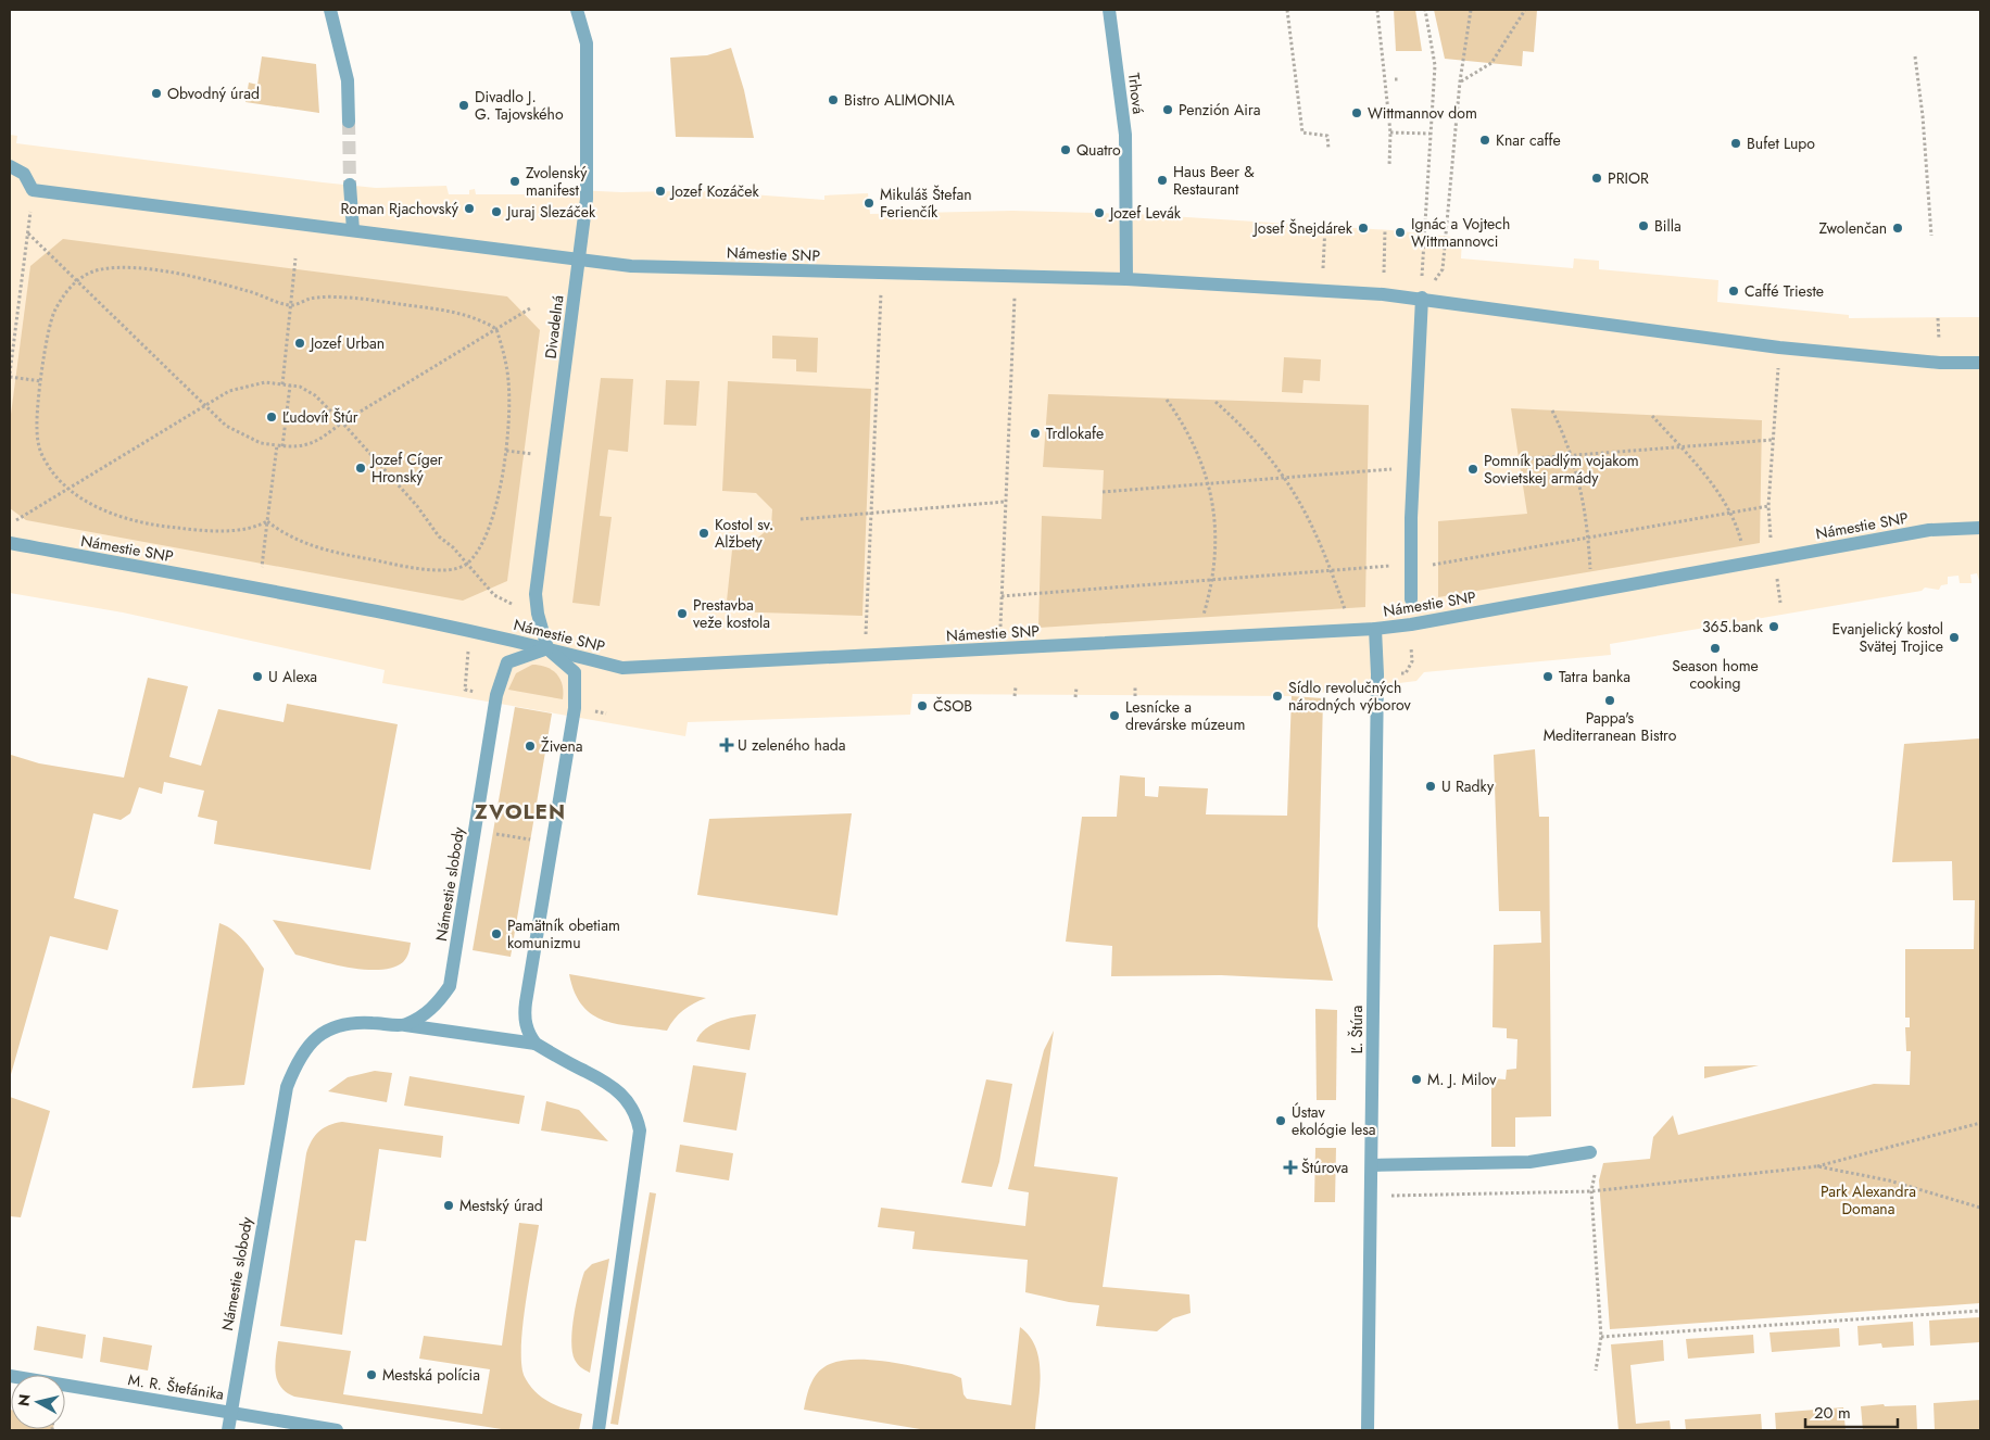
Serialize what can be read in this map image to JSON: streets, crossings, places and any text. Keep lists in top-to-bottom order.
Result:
{
  "streets": {
    "street": [
      "Trhová",
      "Námestie SNP",
      "Divadelná",
      "Námestie slobody",
      "Ľ. Štúra",
      "M. R. Štefánika"
    ]
  },
  "crossings": [
    ["Trhová", "Námestie SNP"],
    ["Námestie SNP", "Divadelná"],
    ["Námestie SNP", "Námestie slobody"],
    ["Námestie SNP", "Ľ. Štúra"],
    ["Divadelná", "Námestie slobody"],
    ["Námestie slobody", "M. R. Štefánika"]
  ],
  "districts": ["ZVOLEN"],
  "parks": ["Park Alexandra Domana"],
  "places": {
    "other": [
      "Obvodný úrad",
      "Bistro ALIMONIA",
      "Divadlo J. G. Tajovského",
      "Penzión Aira",
      "Wittmannov dom",
      "Knar caffe",
      "Bufet Lupo",
      "Quatro",
      "PRIOR",
      "Haus Beer & Restaurant",
      "Zvolenský manifest",
      "Jozef Kozáček",
      "Mikuláš Štefan Ferienčík",
      "Roman Rjachovský",
      "Juraj Slezáček",
      "Jozef Levák",
      "Billa",
      "Josef Šnejdárek",
      "Zwolenčan",
      "Ignác a Vojtech Wittmannovci",
      "Caffé Trieste",
      "Jozef Urban",
      "Ľudovít Štúr",
      "Trdlokafe",
      "Jozef Cíger Hronský",
      "Pomník padlým vojakom Sovietskej armády",
      "Kostol sv. Alžbety",
      "Prestavba veže kostola",
      "365.bank",
      "Evanjelický kostol Svätej Trojice",
      "Season home cooking",
      "U Alexa",
      "Tatra banka",
      "Sídlo revolučných národných výborov",
      "Pappa's Mediterranean Bistro",
      "ČSOB",
      "Lesnícke a drevárske múzeum",
      "Živena",
      "U Radky",
      "Pamätník obetiam komunizmu",
      "M. J. Milov",
      "Ústav ekológie lesa",
      "Mestský úrad",
      "Mestská polícia"
    ],
    "health": ["U zeleného hada", "Štúrova"]
  },
  "scale_bar": "20 m",
  "north": "left"
}
